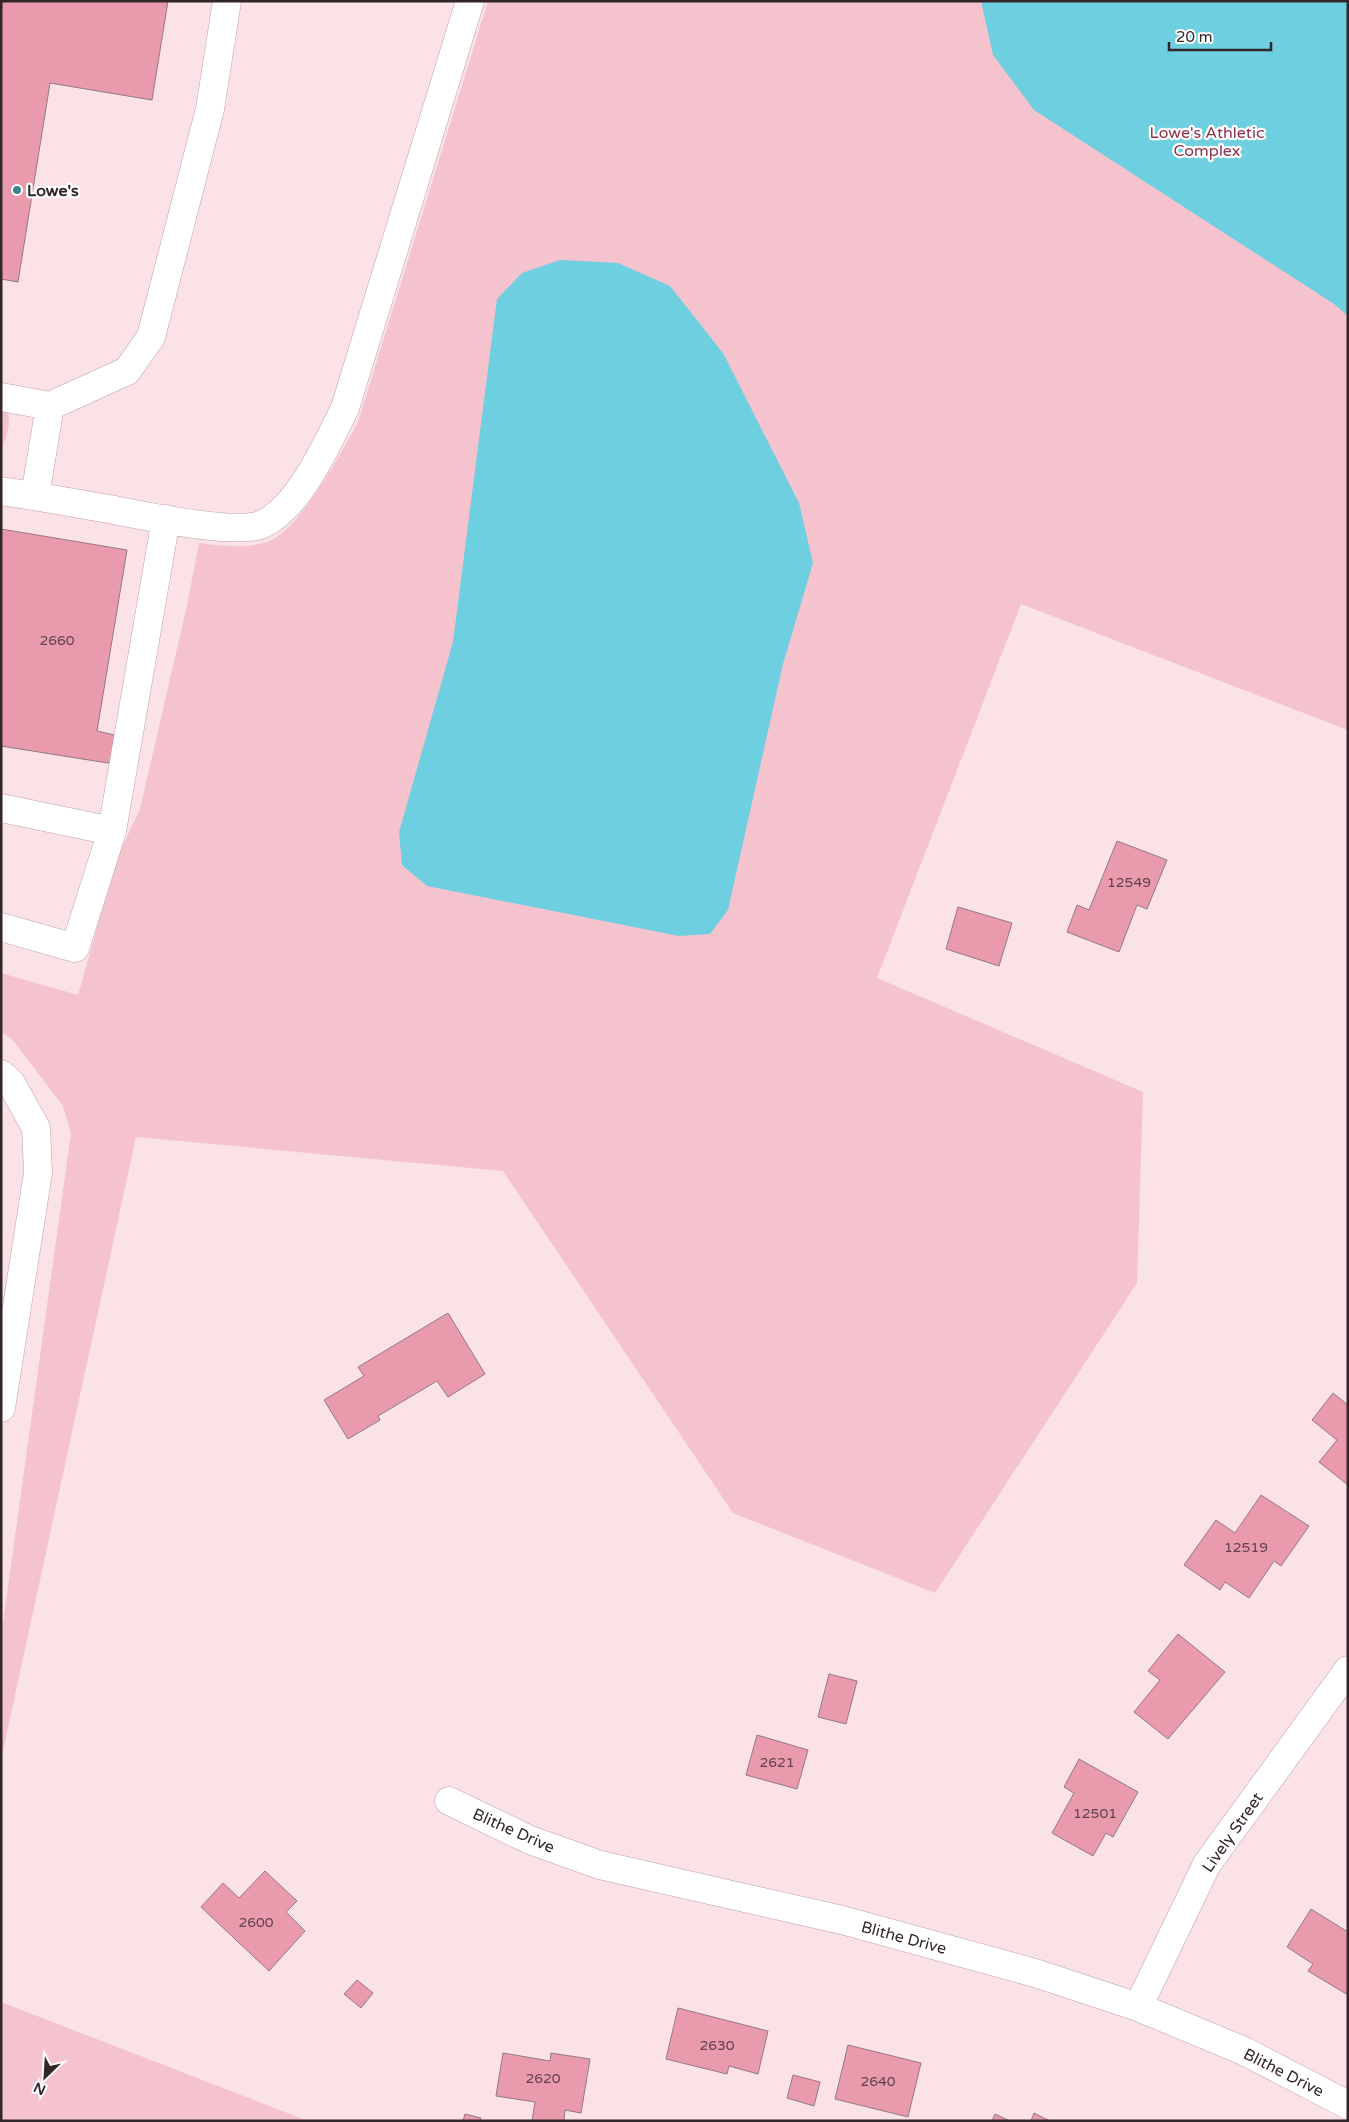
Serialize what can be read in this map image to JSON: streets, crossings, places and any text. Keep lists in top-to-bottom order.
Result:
{
  "streets": {
    "street": ["Blithe Drive", "Lively Street"]
  },
  "crossings": [
    ["Blithe Drive", "Lively Street"]
  ],
  "parks": ["Lowe's Athletic Complex"],
  "places": ["Lowe's"],
  "house_numbers": [
    "2660",
    "12549",
    "12519",
    "2621",
    "12501",
    "2600",
    "2630",
    "2620",
    "2640"
  ],
  "scale_bar": "20 m",
  "north": "bottom left"
}
